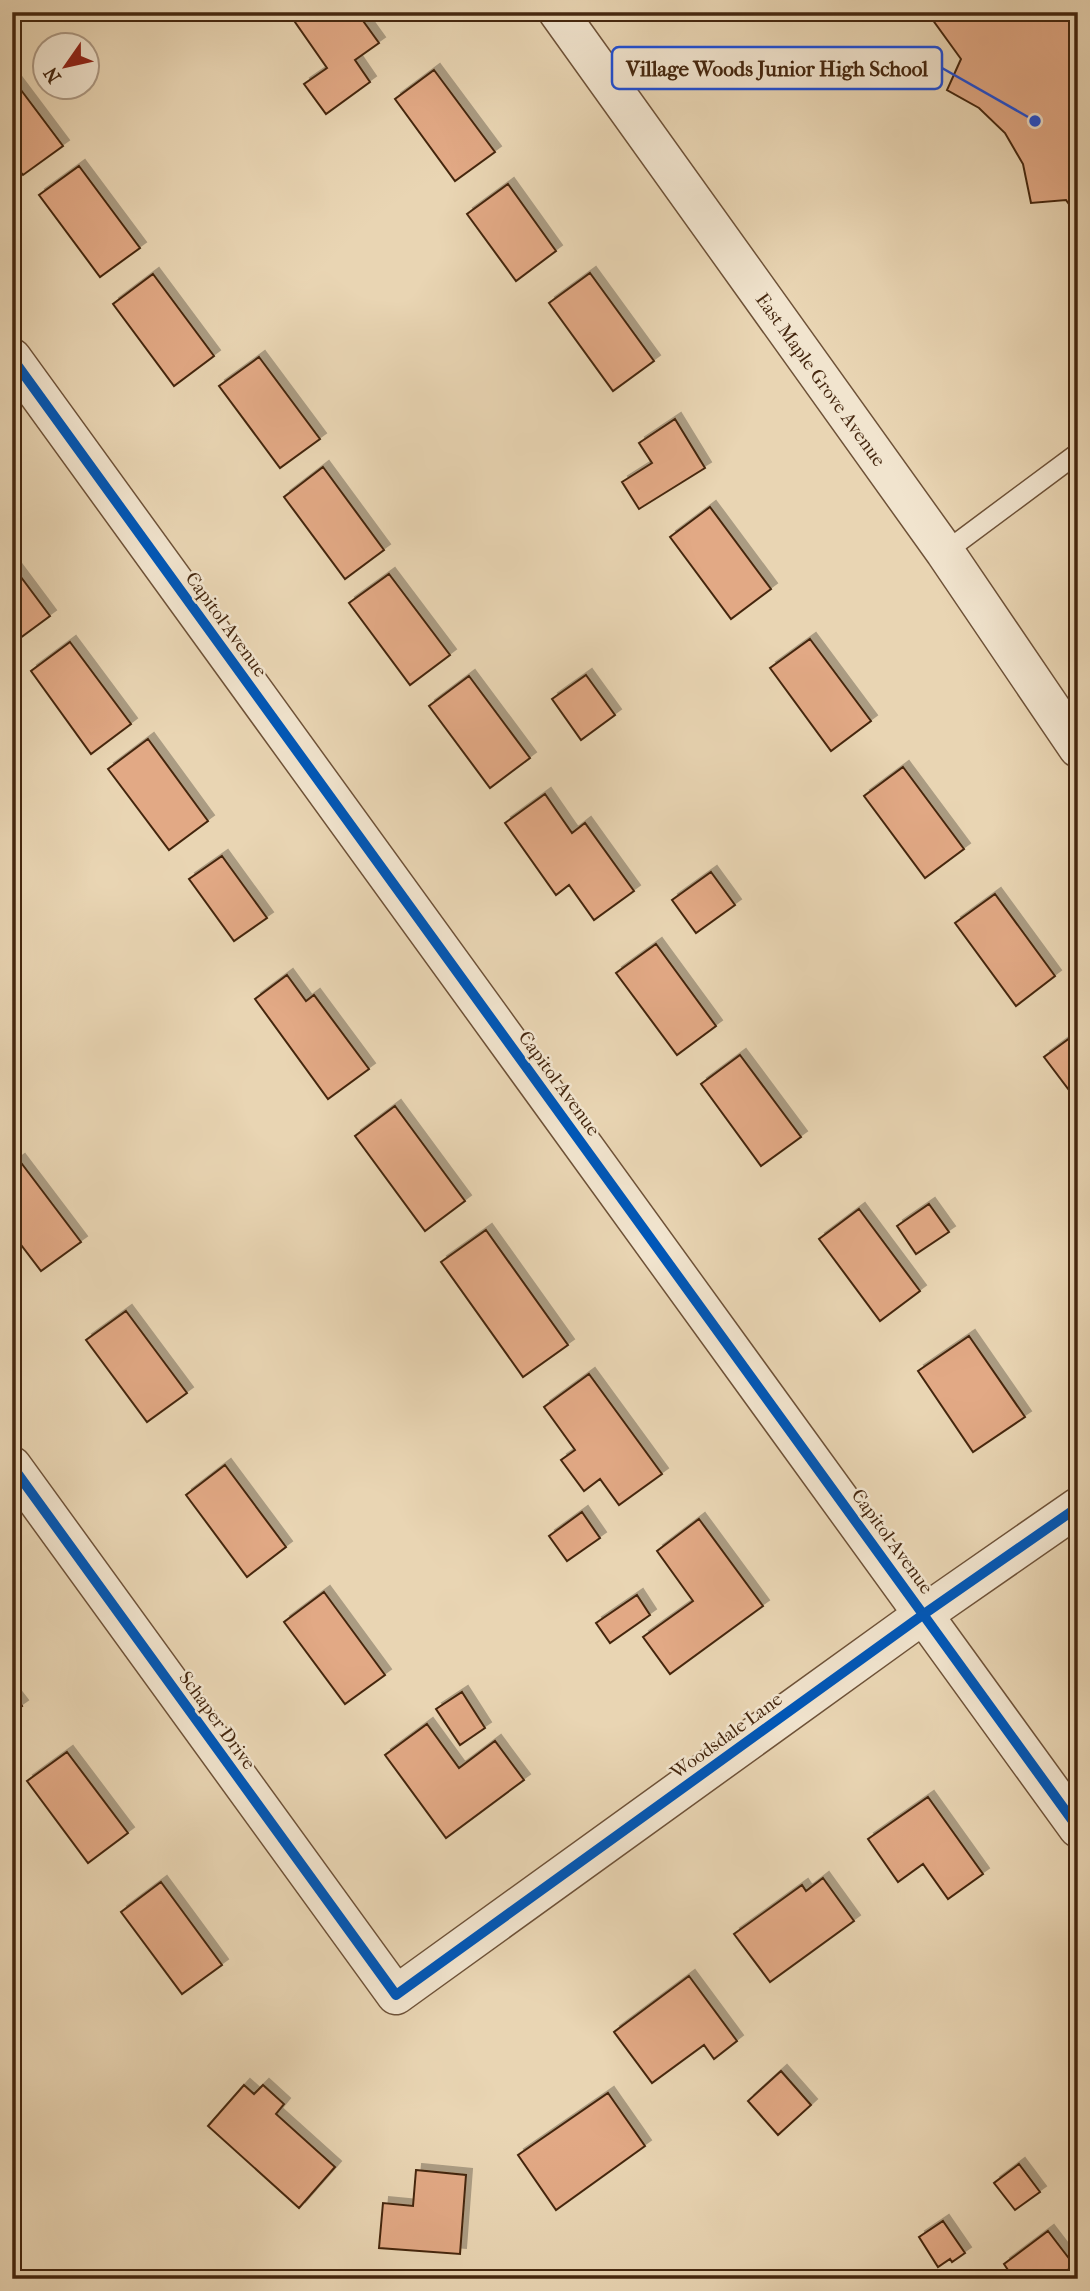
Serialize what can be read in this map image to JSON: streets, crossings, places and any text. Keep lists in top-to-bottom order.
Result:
{
  "streets": {
    "street": [
      "East Maple Grove Avenue",
      "Capitol Avenue",
      "Schaper Drive",
      "Woodsdale Lane"
    ]
  },
  "crossings": [
    ["Capitol Avenue", "Woodsdale Lane"],
    ["Schaper Drive", "Woodsdale Lane"]
  ],
  "places": ["Village Woods Junior High School"],
  "north": "bottom left"
}
